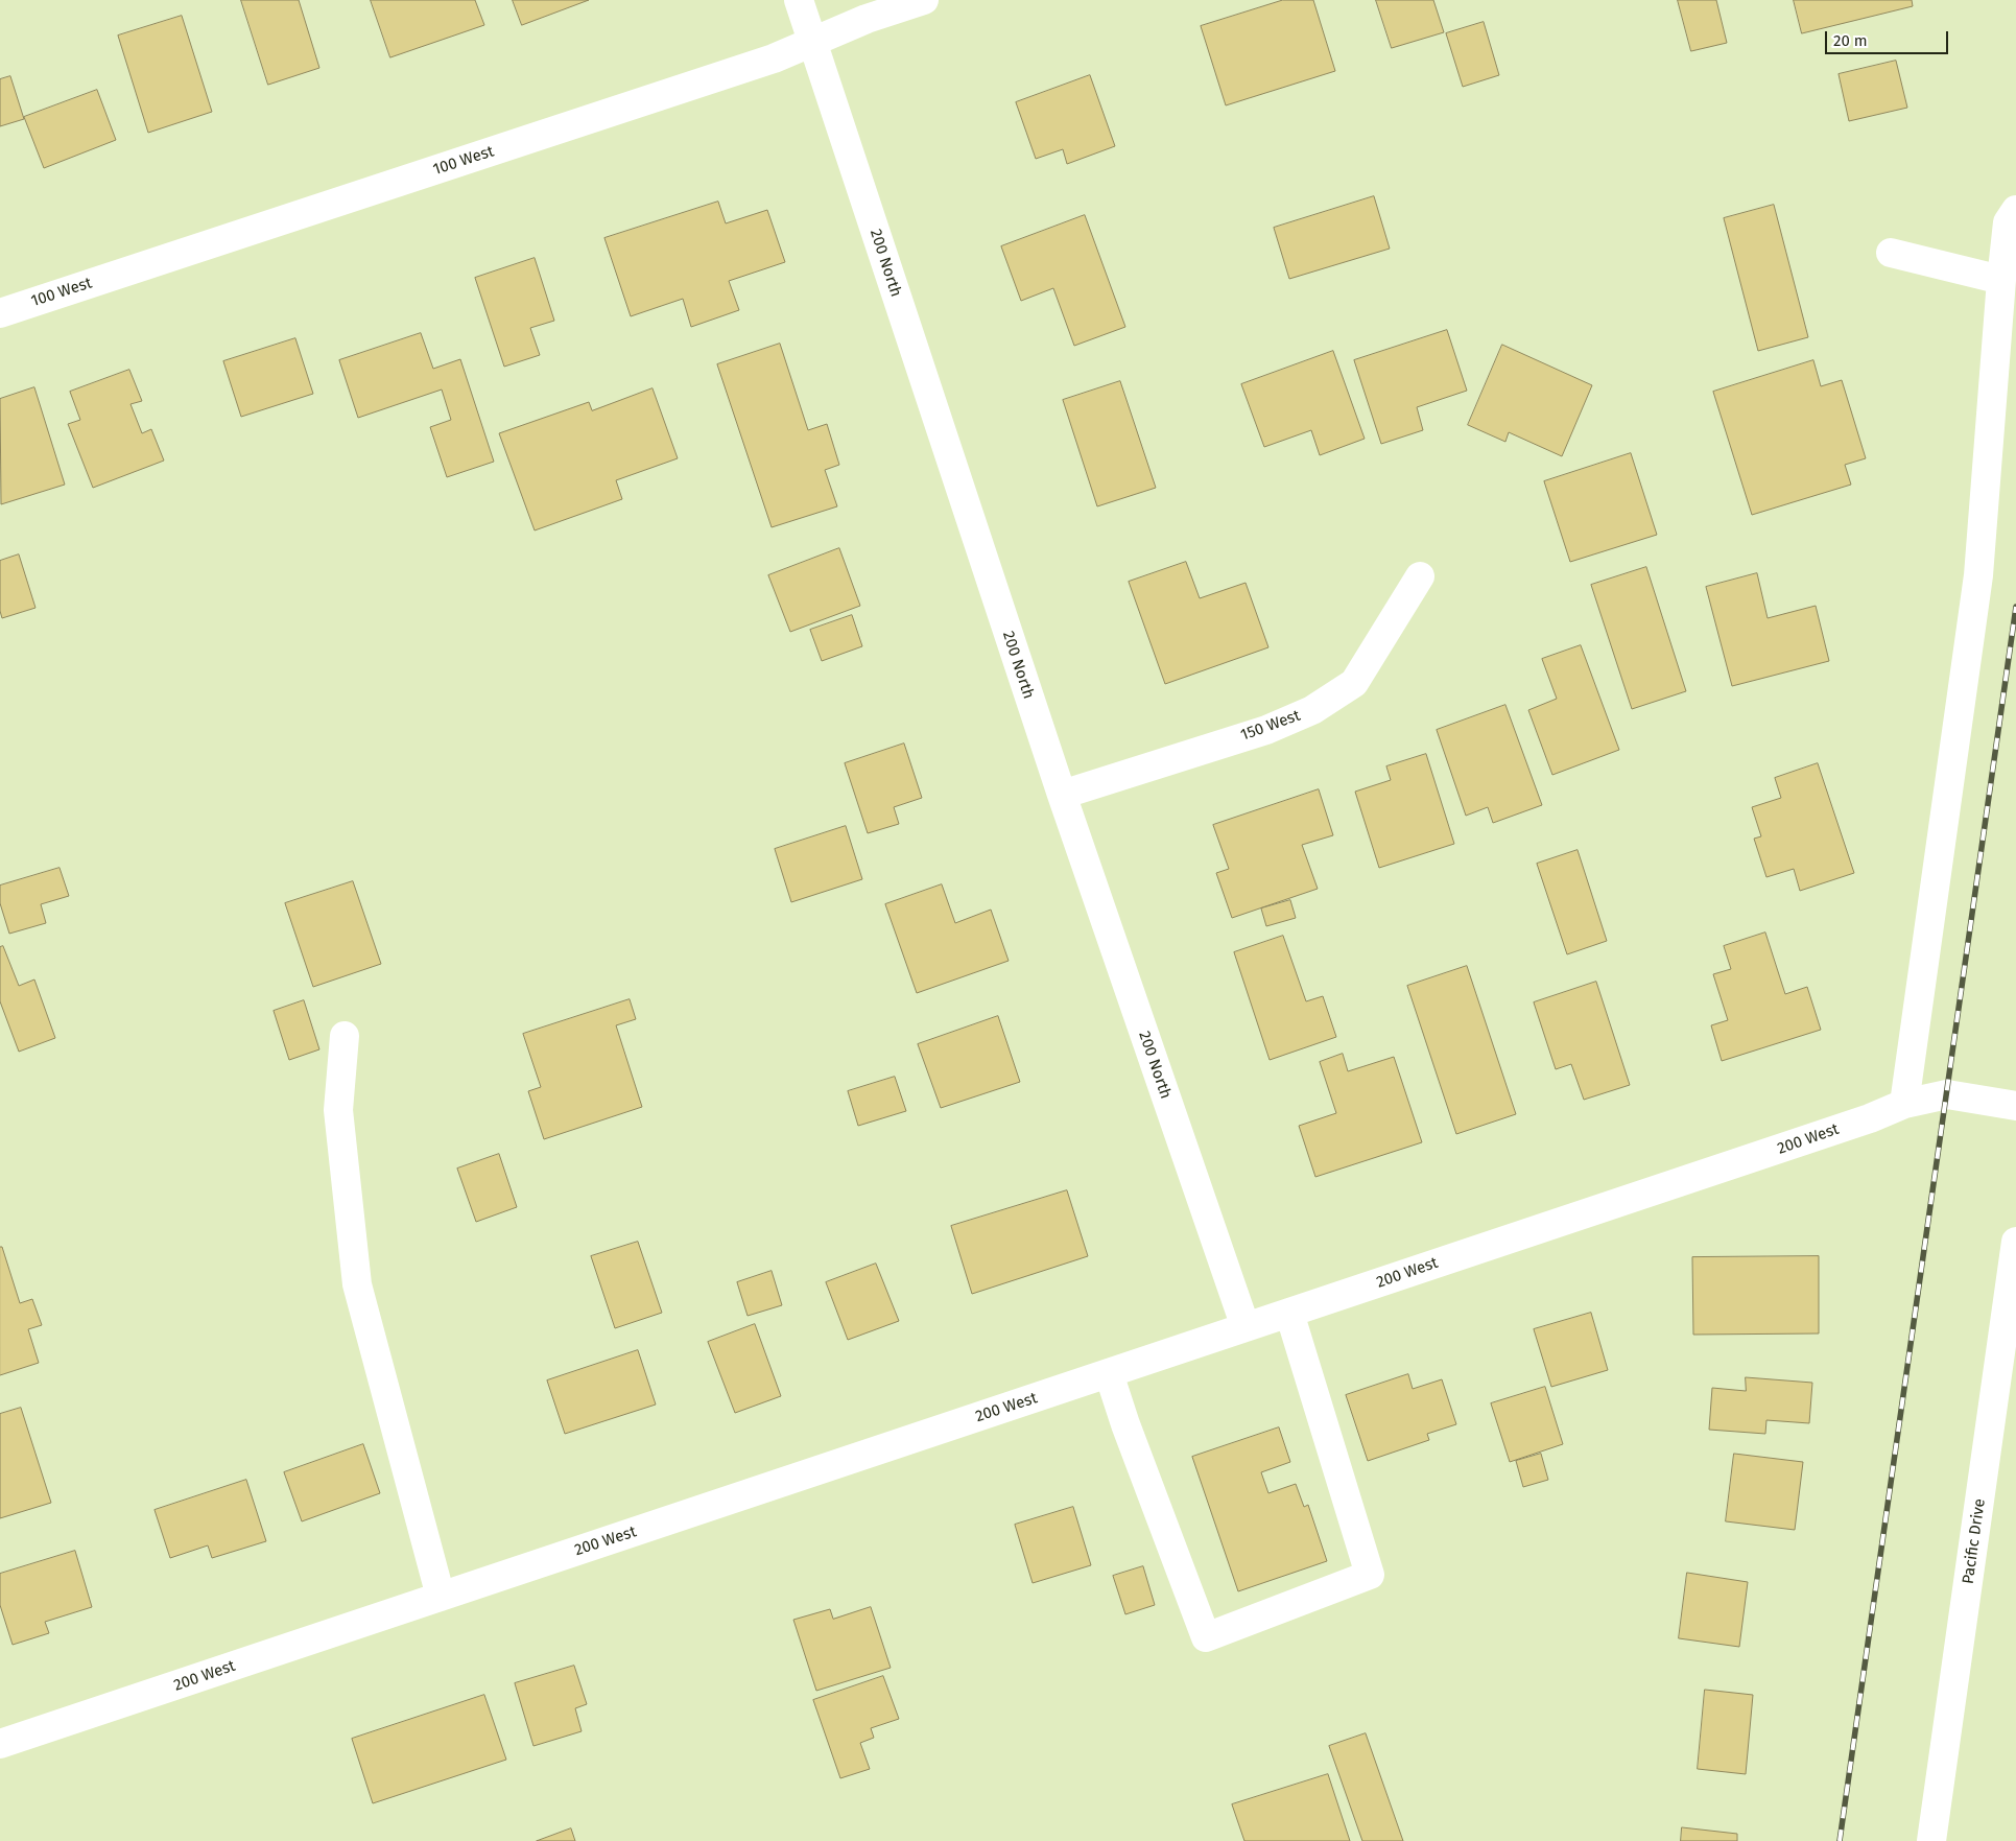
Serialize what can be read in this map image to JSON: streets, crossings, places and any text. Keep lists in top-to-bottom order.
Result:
{
  "streets": {
    "street": [
      "100 West",
      "200 North",
      "150 West",
      "200 West",
      "Pacific Drive"
    ]
  },
  "crossings": [
    ["100 West", "200 North"],
    ["200 North", "150 West"],
    ["200 North", "200 West"]
  ],
  "scale_bar": "20 m"
}
